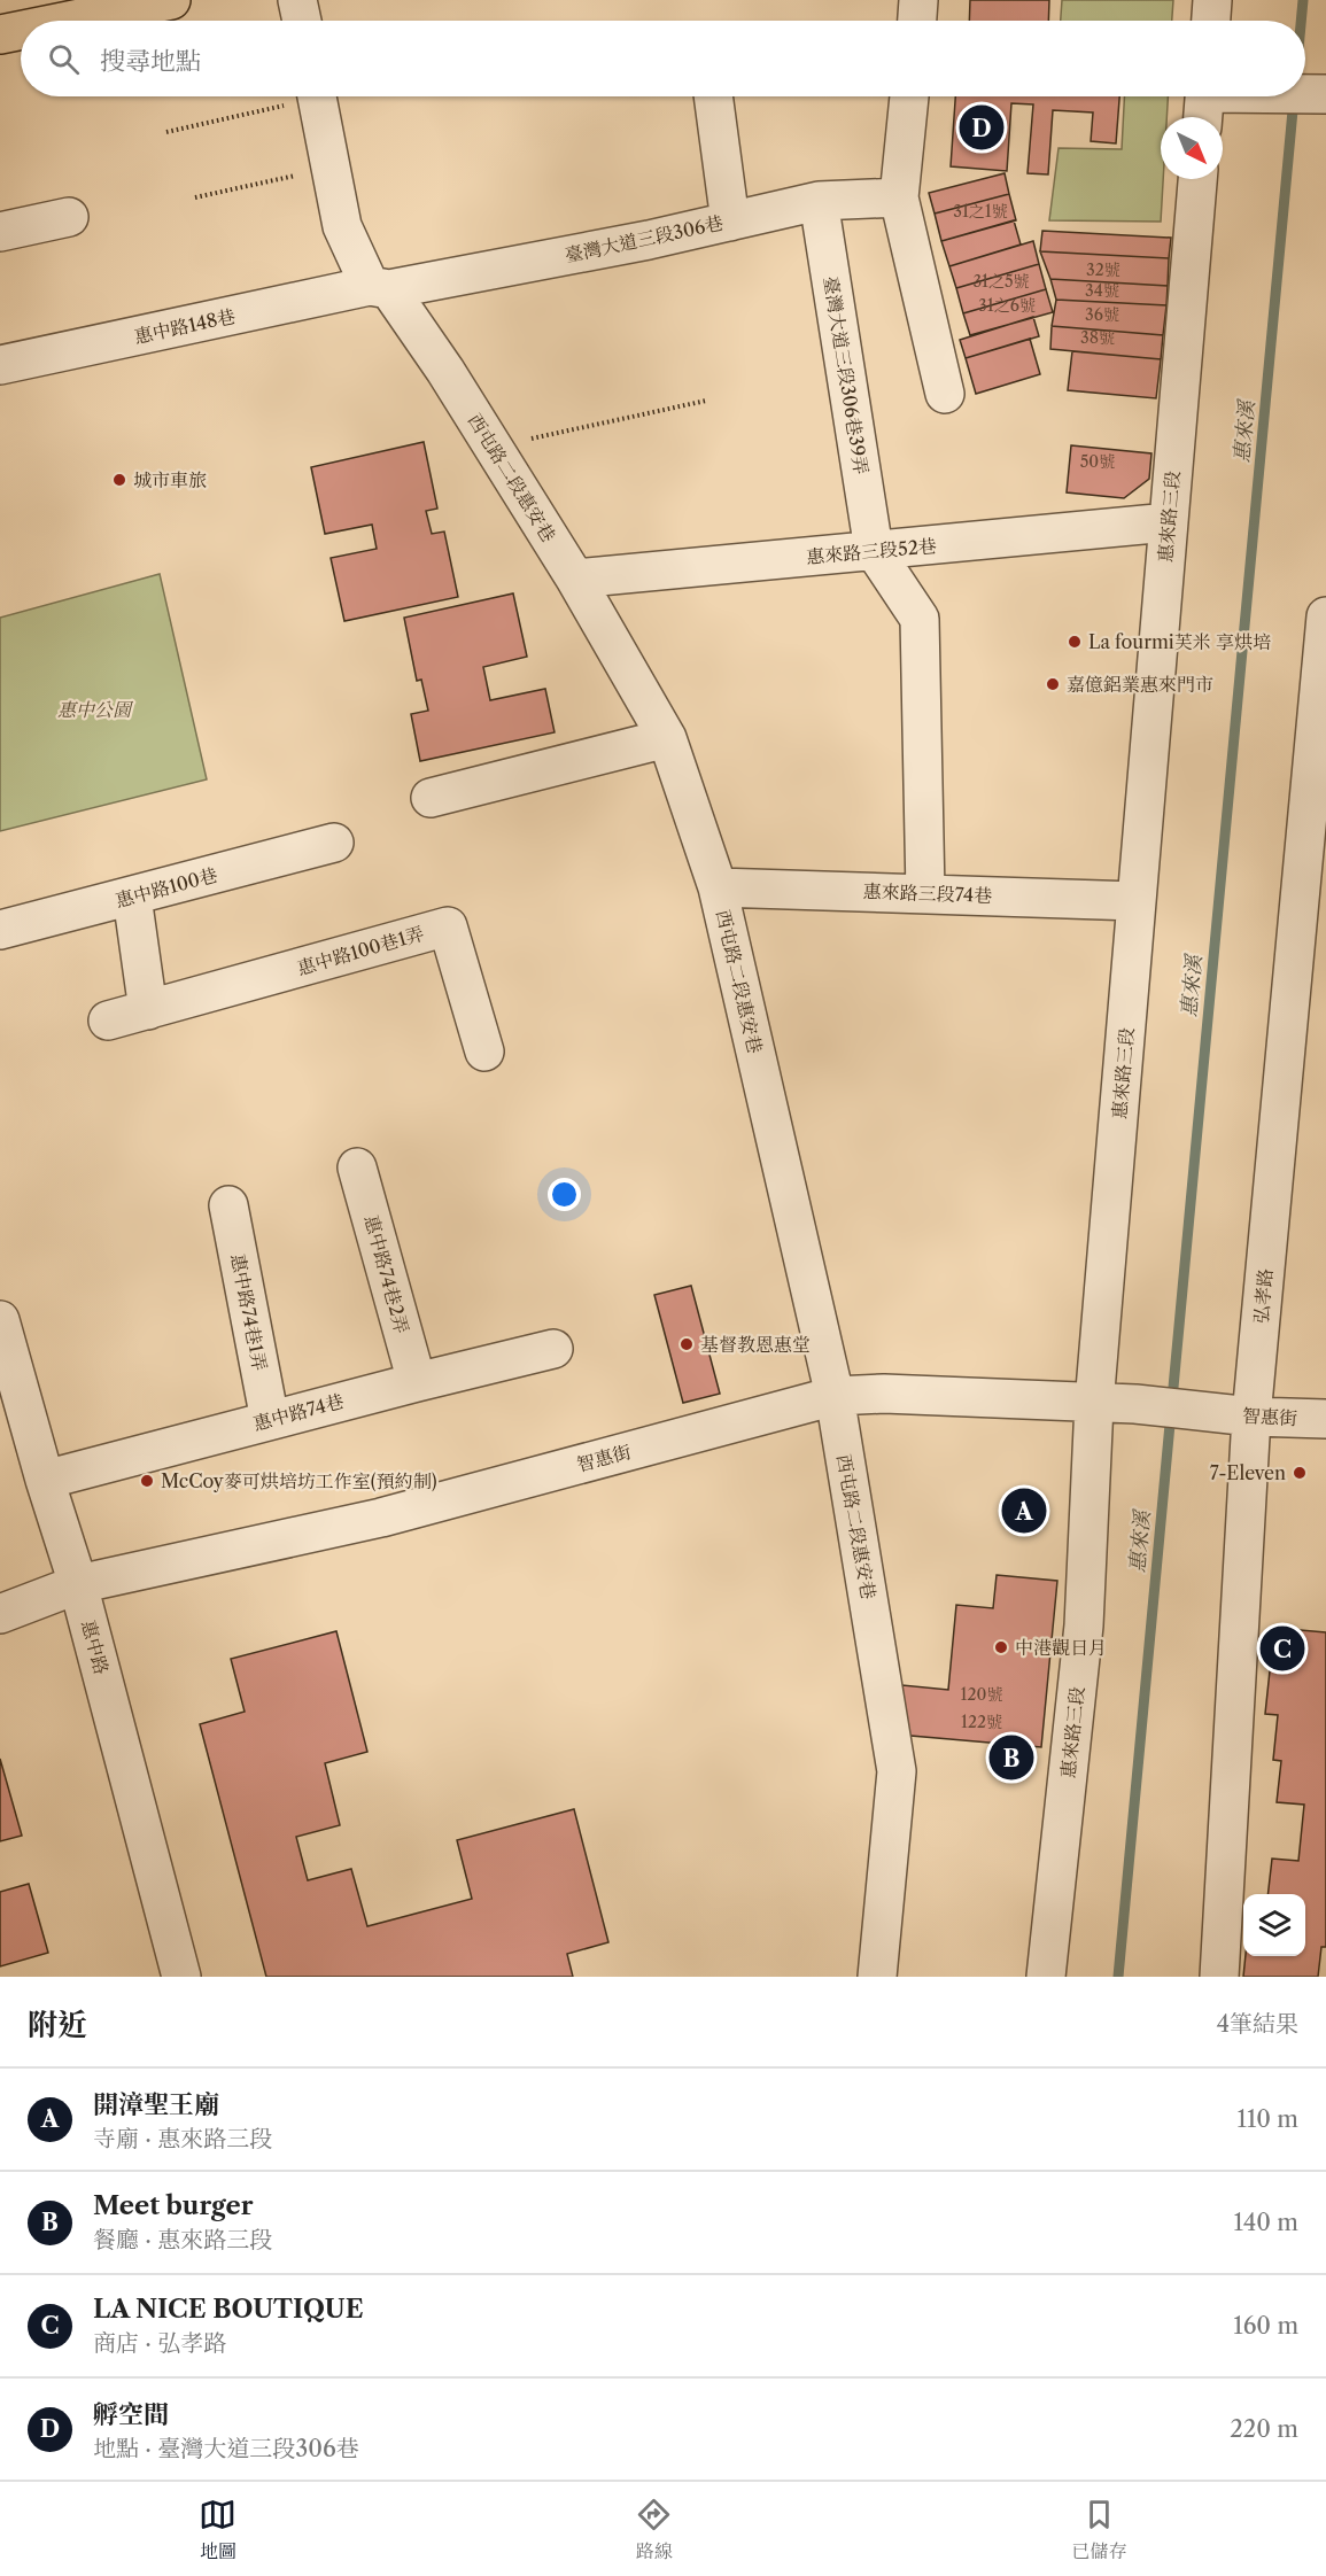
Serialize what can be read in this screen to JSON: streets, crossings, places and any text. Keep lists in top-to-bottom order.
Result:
{
  "streets": {
    "street": [
      "臺灣大道三段306巷",
      "惠中路148巷",
      "臺灣大道三段306巷39弄",
      "西屯路二段惠安巷",
      "惠來路三段",
      "惠來路三段52巷",
      "惠中路100巷",
      "惠來路三段74巷",
      "惠中路100巷1弄",
      "惠中路74巷2弄",
      "弘孝路",
      "惠中路74巷1弄",
      "惠中路74巷",
      "智惠街",
      "惠中路"
    ]
  },
  "crossings": [
    ["臺灣大道三段306巷", "惠中路148巷"],
    ["臺灣大道三段306巷", "臺灣大道三段306巷39弄"],
    ["臺灣大道三段306巷", "西屯路二段惠安巷"],
    ["惠中路148巷", "西屯路二段惠安巷"],
    ["臺灣大道三段306巷39弄", "惠來路三段52巷"],
    ["西屯路二段惠安巷", "惠來路三段52巷"],
    ["西屯路二段惠安巷", "惠來路三段74巷"],
    ["西屯路二段惠安巷", "智惠街"],
    ["惠來路三段", "惠來路三段52巷"],
    ["惠來路三段", "惠來路三段74巷"],
    ["惠來路三段", "智惠街"],
    ["惠中路74巷2弄", "惠中路74巷"],
    ["弘孝路", "智惠街"],
    ["惠中路74巷1弄", "惠中路74巷"],
    ["惠中路74巷", "惠中路"],
    ["智惠街", "惠中路"]
  ],
  "water": ["惠來溪"],
  "parks": ["惠中公園"],
  "places": [
    "城市車旅",
    "La fourmi芙米 享烘培",
    "嘉億鋁業惠來門市",
    "基督教恩惠堂",
    "7-Eleven",
    "McCoy麥可烘培坊工作室(預約制)",
    "中港觀日月"
  ],
  "house_numbers": [
    "31之1號",
    "32號",
    "31之5號",
    "34號",
    "31之6號",
    "36號",
    "38號",
    "50號",
    "120號",
    "122號"
  ],
  "north": "bottom right",
  "page": {
    "search": "搜尋地點",
    "pins": [
      "D",
      "A",
      "C",
      "B"
    ],
    "heading": ["附近", "4筆結果"],
    "list": [
      {
        "mark": "A",
        "name": "開漳聖王廟",
        "note": "寺廟 · 惠來路三段",
        "value": "110 m"
      },
      {
        "mark": "B",
        "name": "Meet burger",
        "note": "餐廳 · 惠來路三段",
        "value": "140 m"
      },
      {
        "mark": "C",
        "name": "LA NICE BOUTIQUE",
        "note": "商店 · 弘孝路",
        "value": "160 m"
      },
      {
        "mark": "D",
        "name": "孵空間",
        "note": "地點 · 臺灣大道三段306巷",
        "value": "220 m"
      }
    ],
    "nav": ["地圖", "路線", "已儲存"]
  }
}
